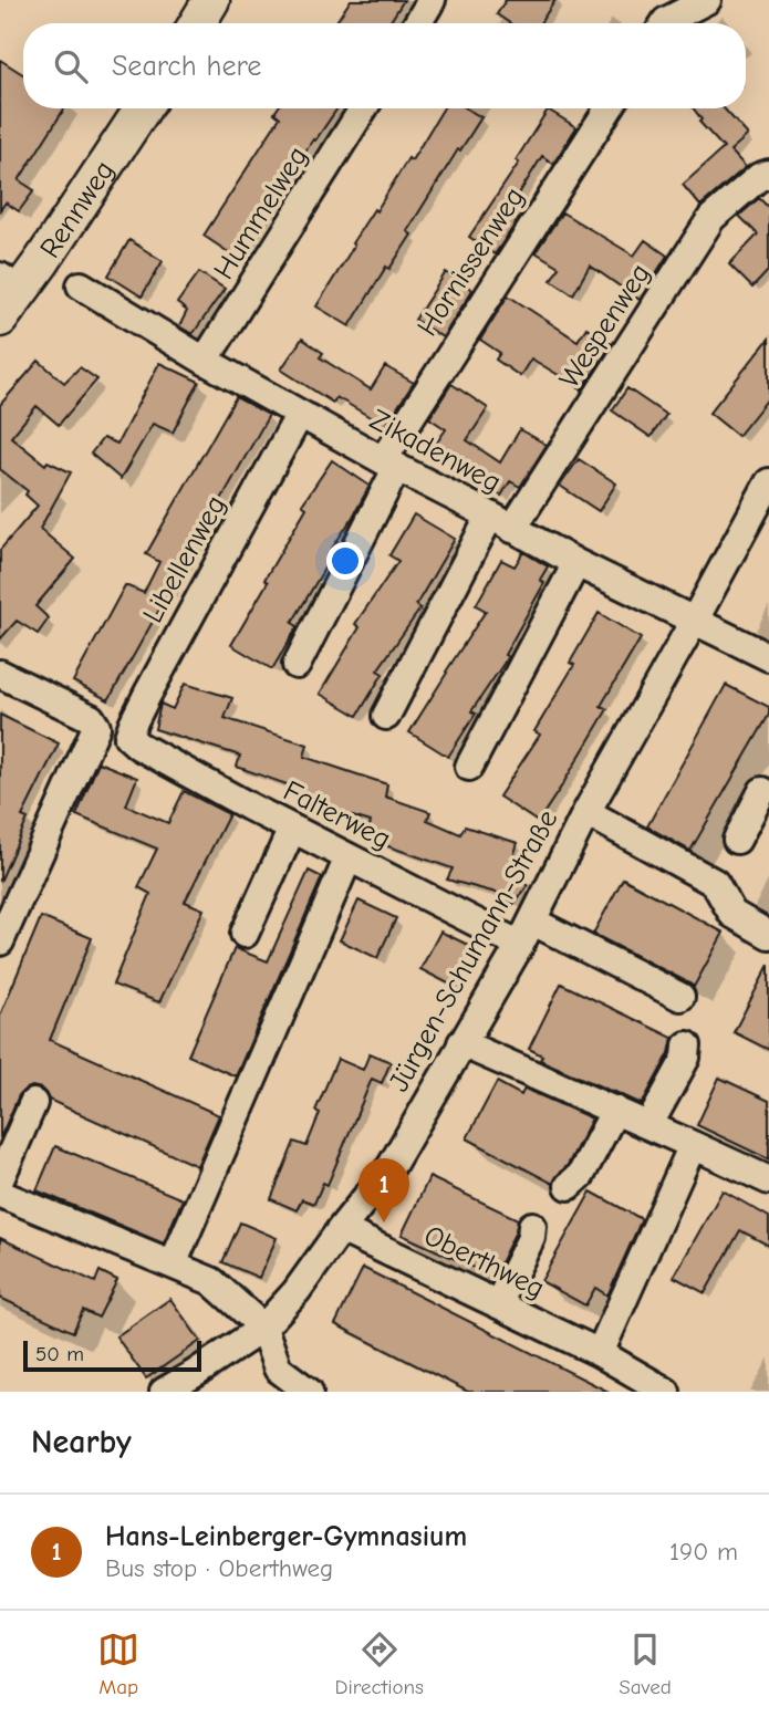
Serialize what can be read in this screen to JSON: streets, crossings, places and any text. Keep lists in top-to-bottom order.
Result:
{
  "streets": {
    "main road": ["Rennweg"],
    "street": [
      "Hummelweg",
      "Hornissenweg",
      "Wespenweg",
      "Zikadenweg",
      "Libellenweg",
      "Falterweg",
      "Jürgen-Schumann-Straße",
      "Oberthweg"
    ]
  },
  "crossings": [
    ["Hummelweg", "Zikadenweg"],
    ["Hornissenweg", "Zikadenweg"],
    ["Wespenweg", "Zikadenweg"],
    ["Zikadenweg", "Libellenweg"],
    ["Zikadenweg", "Jürgen-Schumann-Straße"],
    ["Libellenweg", "Falterweg"],
    ["Falterweg", "Jürgen-Schumann-Straße"],
    ["Jürgen-Schumann-Straße", "Oberthweg"]
  ],
  "scale_bar": "50 m",
  "page": {
    "search": "Search here",
    "pins": "1",
    "scale": "50 m",
    "heading": "Nearby",
    "list": [
      {
        "mark": "1",
        "name": "Hans-Leinberger-Gymnasium",
        "note": "Bus stop · Oberthweg",
        "value": "190 m"
      }
    ],
    "nav": ["Map", "Directions", "Saved"]
  }
}
